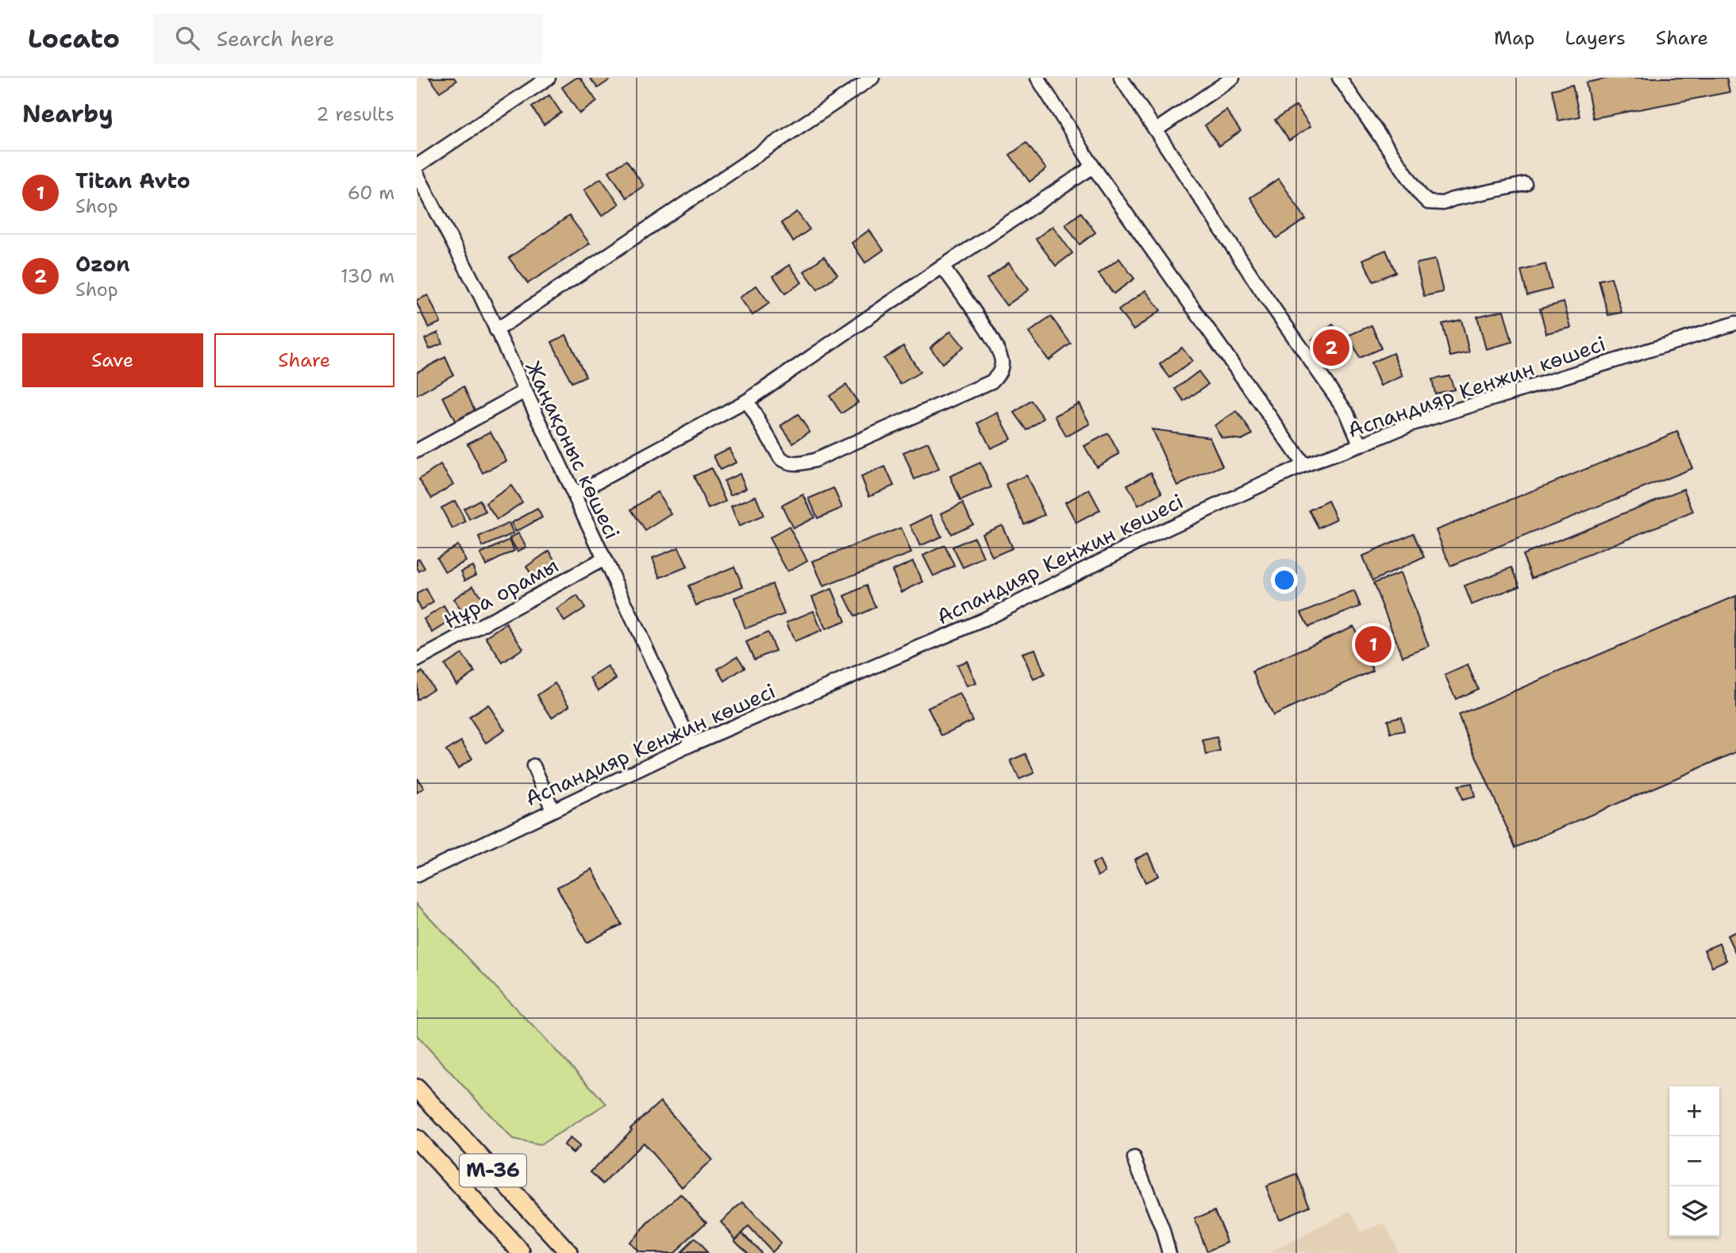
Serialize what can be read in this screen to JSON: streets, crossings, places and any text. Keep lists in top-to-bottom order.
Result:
{
  "streets": {
    "main road": ["M-36"],
    "street": ["Аспандияр Кенжин көшесі", "Жаңақоныс көшесі", "Нұра орамы"]
  },
  "crossings": [
    ["Аспандияр Кенжин көшесі", "Жаңақоныс көшесі"],
    ["Жаңақоныс көшесі", "Нұра орамы"]
  ],
  "page": {
    "header": "Locato",
    "search": "Search here",
    "nav": ["Map", "Layers", "Share"],
    "heading": ["Nearby", "2 results"],
    "list": [
      {
        "mark": "1",
        "name": "Titan Avto",
        "note": "Shop",
        "value": "60 m"
      },
      {
        "mark": "2",
        "name": "Ozon",
        "note": "Shop",
        "value": "130 m"
      }
    ],
    "buttons": ["Save", "Share"],
    "pins": ["2", "1"],
    "map_buttons": ["+", "−"]
  }
}
